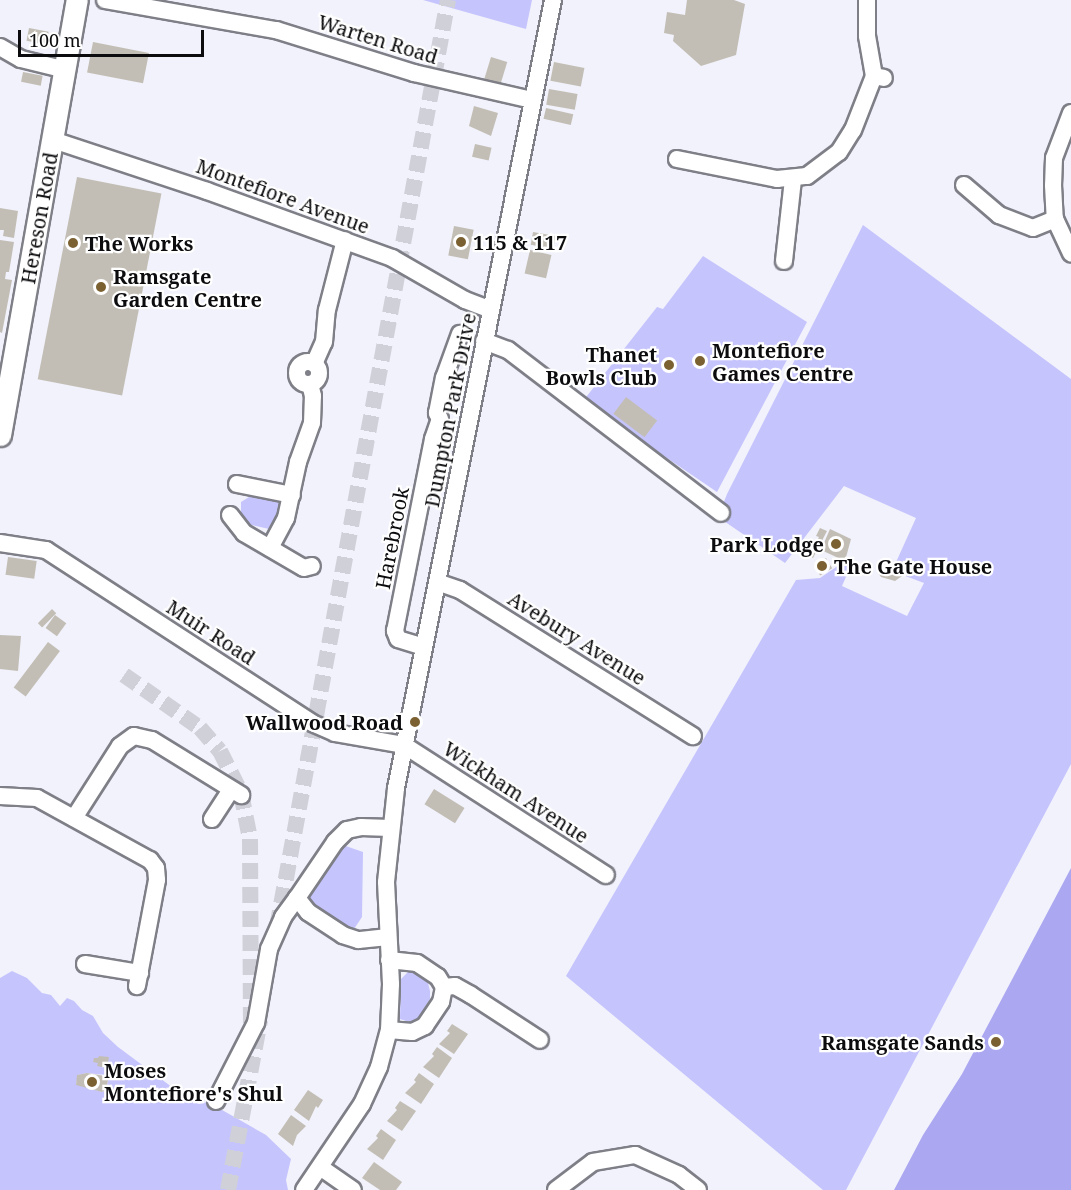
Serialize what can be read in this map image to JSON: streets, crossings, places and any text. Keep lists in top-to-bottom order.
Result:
{
  "streets": {
    "main road": ["Hereson Road"],
    "street": [
      "Warten Road",
      "Montefiore Avenue",
      "Dumpton Park Drive",
      "Harebrook",
      "Muir Road",
      "Avebury Avenue",
      "Wickham Avenue"
    ]
  },
  "crossings": [
    ["Warten Road", "Dumpton Park Drive"],
    ["Montefiore Avenue", "Hereson Road"],
    ["Montefiore Avenue", "Dumpton Park Drive"],
    ["Dumpton Park Drive", "Harebrook"],
    ["Dumpton Park Drive", "Muir Road"],
    ["Dumpton Park Drive", "Avebury Avenue"],
    ["Dumpton Park Drive", "Wickham Avenue"],
    ["Muir Road", "Wickham Avenue"]
  ],
  "places": [
    "115 & 117",
    "The Works",
    "Ramsgate Garden Centre",
    "Montefiore Games Centre",
    "Thanet Bowls Club",
    "Park Lodge",
    "The Gate House",
    "Wallwood Road",
    "Ramsgate Sands",
    "Moses Montefiore's Shul"
  ],
  "scale_bar": "100 m"
}
